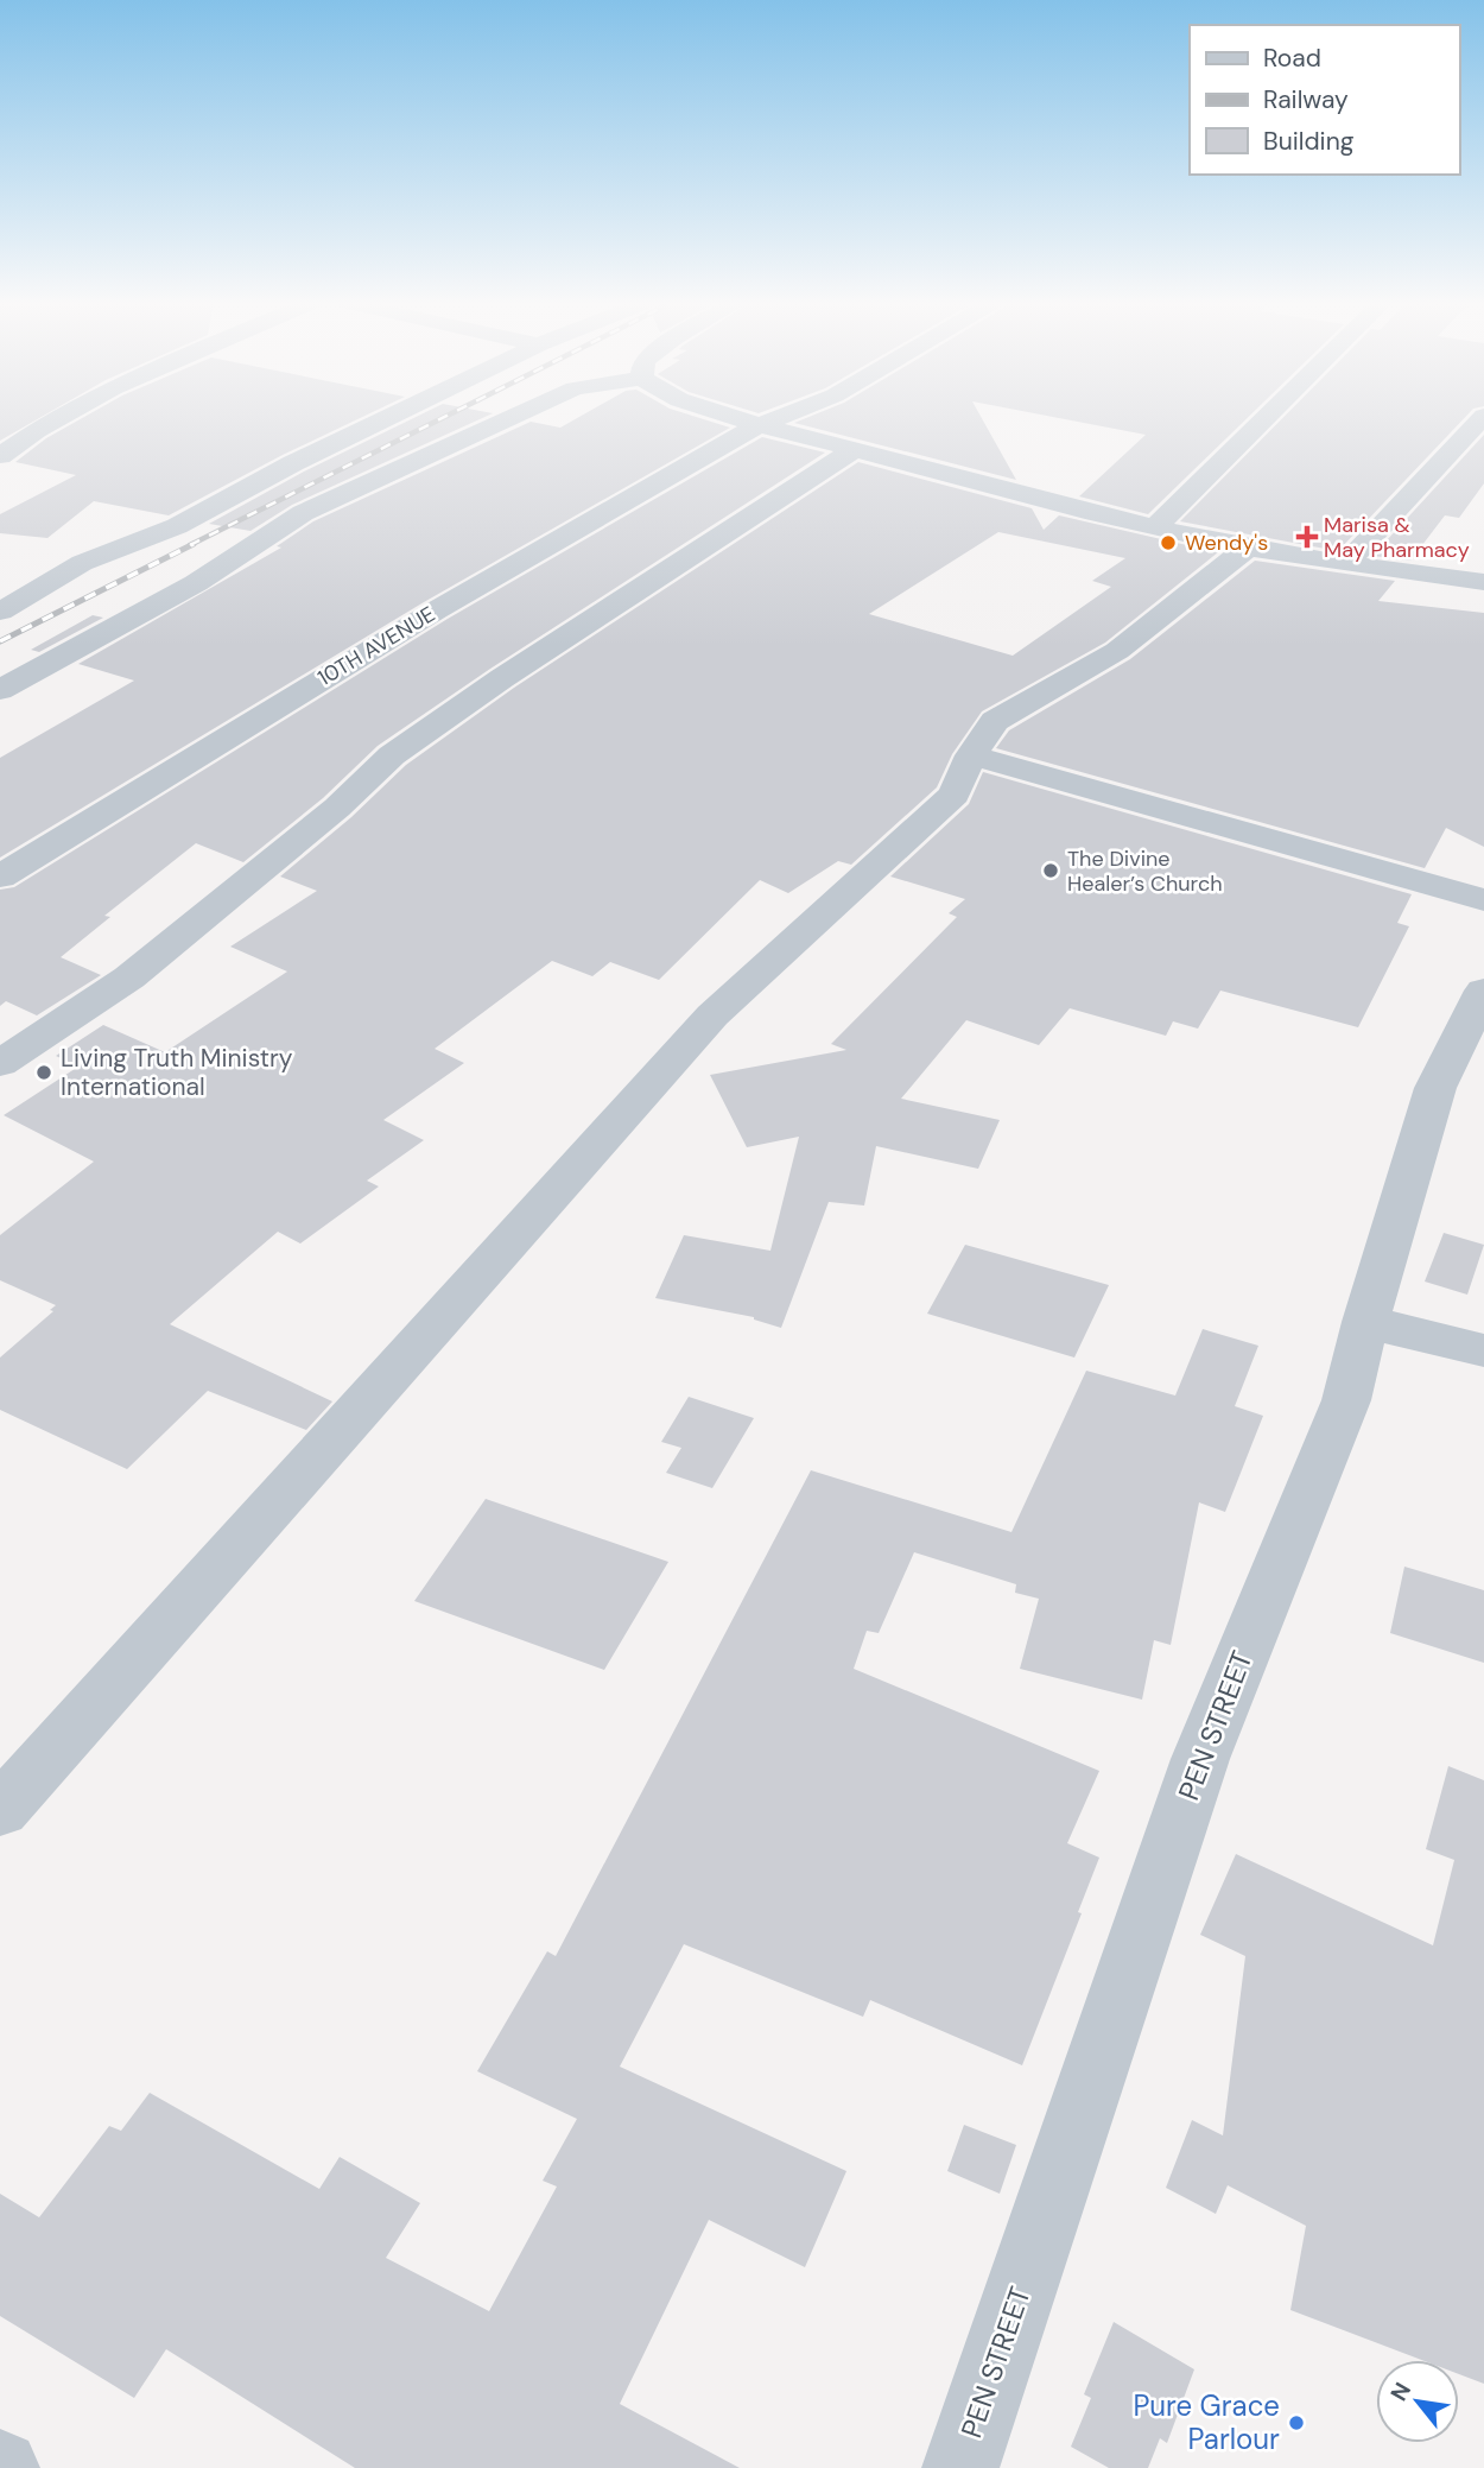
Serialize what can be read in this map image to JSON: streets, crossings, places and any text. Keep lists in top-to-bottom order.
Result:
{
  "streets": {
    "street": ["10TH AVENUE", "PEN STREET"]
  },
  "places": {
    "health": ["Marisa & May Pharmacy"],
    "other": [
      "Wendy's",
      "The Divine Healer’s Church",
      "Living Truth Ministry International",
      "Pure Grace Parlour"
    ]
  },
  "legend": ["Road", "Railway", "Building"],
  "north": "top left"
}
